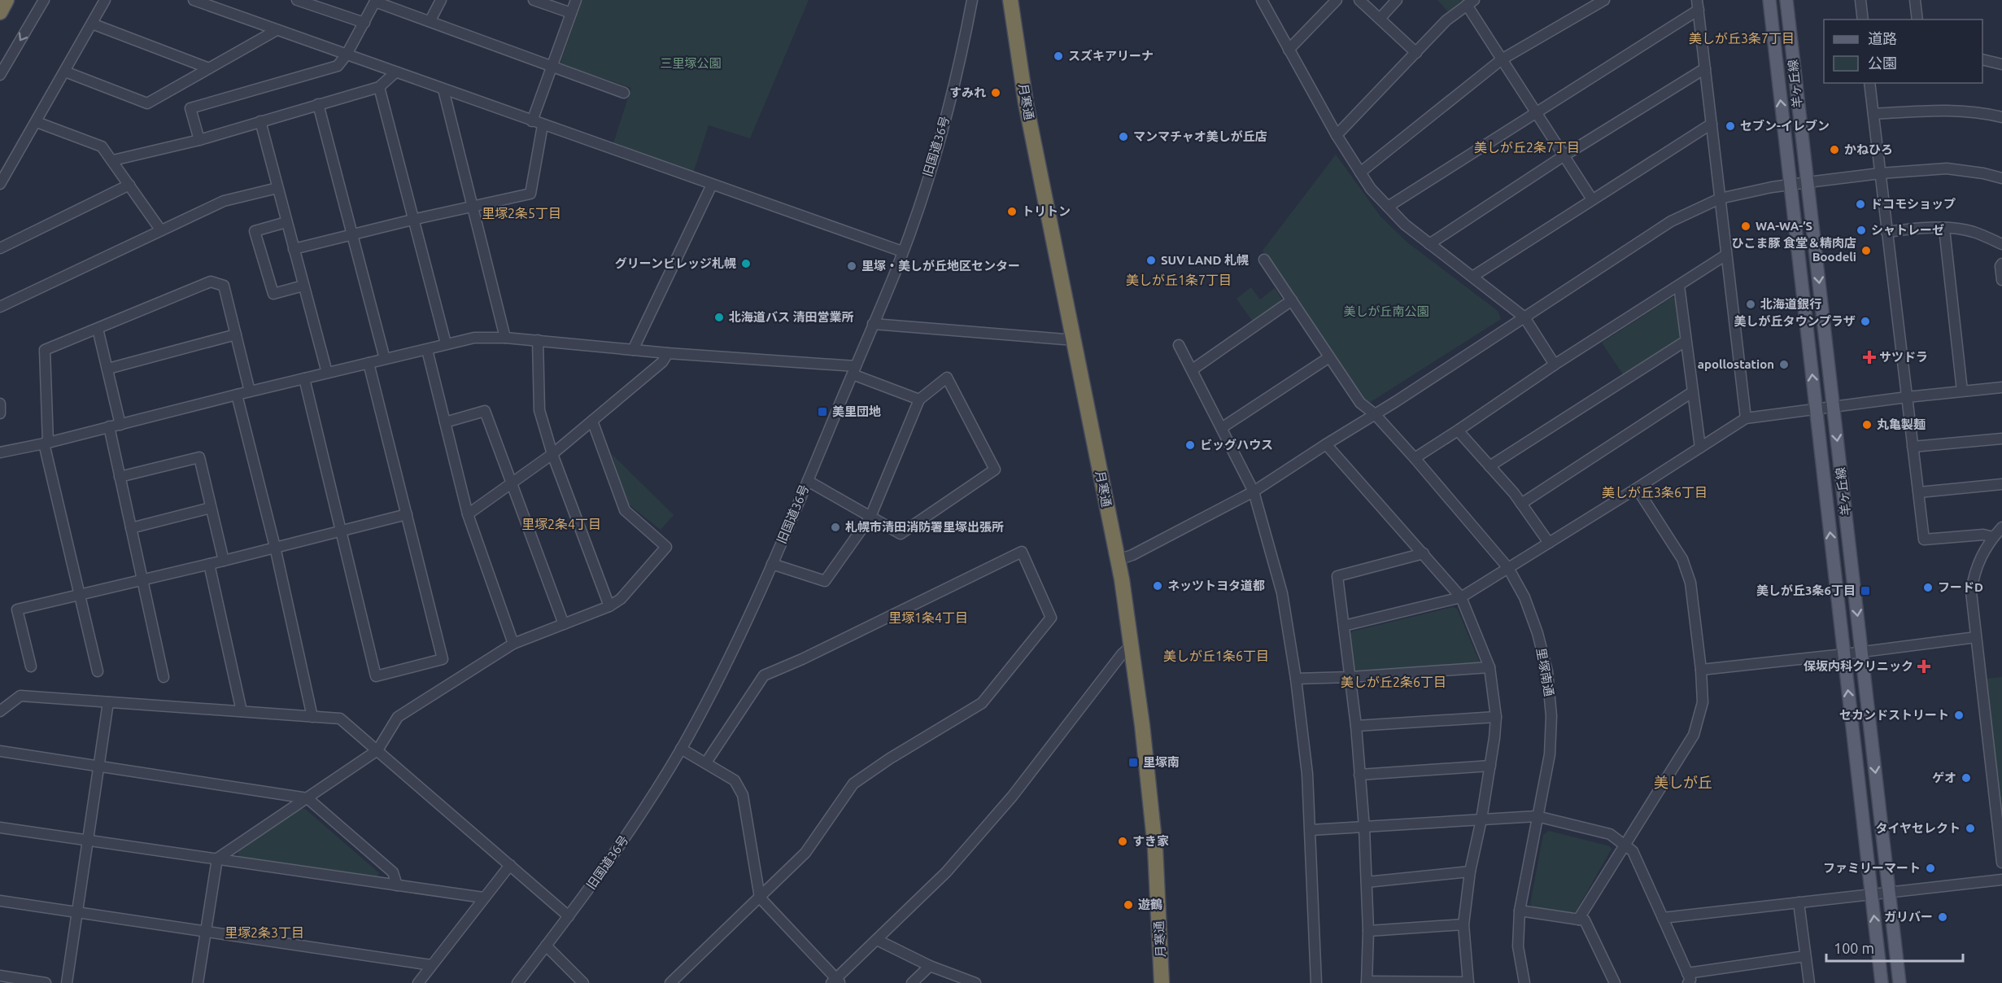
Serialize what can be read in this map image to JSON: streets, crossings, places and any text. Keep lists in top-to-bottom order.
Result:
{
  "streets": {
    "highway": ["月寒通"],
    "main road": ["羊ヶ丘線"],
    "street": ["旧国道36号", "里塚南通"]
  },
  "districts": [
    "美しが丘3条7丁目",
    "美しが丘2条7丁目",
    "里塚2条5丁目",
    "美しが丘1条7丁目",
    "美しが丘3条6丁目",
    "里塚2条4丁目",
    "里塚1条4丁目",
    "美しが丘1条6丁目",
    "美しが丘2条6丁目",
    "美しが丘",
    "里塚2条3丁目"
  ],
  "parks": ["三里塚公園", "美しが丘南公園"],
  "places": {
    "other": [
      "スズキアリーナ",
      "すみれ",
      "セブン-イレブン",
      "マンマチャオ美しが丘店",
      "かねひろ",
      "ドコモショップ",
      "トリトン",
      "WA-WA-’S",
      "シャトレーゼ",
      "ひこま豚 食堂＆精肉店 Boodeli",
      "SUV LAND 札幌",
      "グリーンビレッジ札幌",
      "里塚・美しが丘地区センター",
      "北海道銀行",
      "北海道バス 清田営業所",
      "美しが丘タウンプラザ",
      "apollostation",
      "丸亀製麺",
      "ビッグハウス",
      "札幌市清田消防署里塚出張所",
      "ネッツトヨタ道都",
      "フードD",
      "セカンドストリート",
      "ゲオ",
      "タイヤセレクト",
      "すき家",
      "ファミリーマート",
      "遊鶴",
      "ガリバー"
    ],
    "health": ["サツドラ", "保坂内科クリニック"],
    "transit": ["美里団地", "美しが丘3条6丁目", "里塚南"]
  },
  "legend": ["道路", "公園"],
  "scale_bar": "100 m"
}
